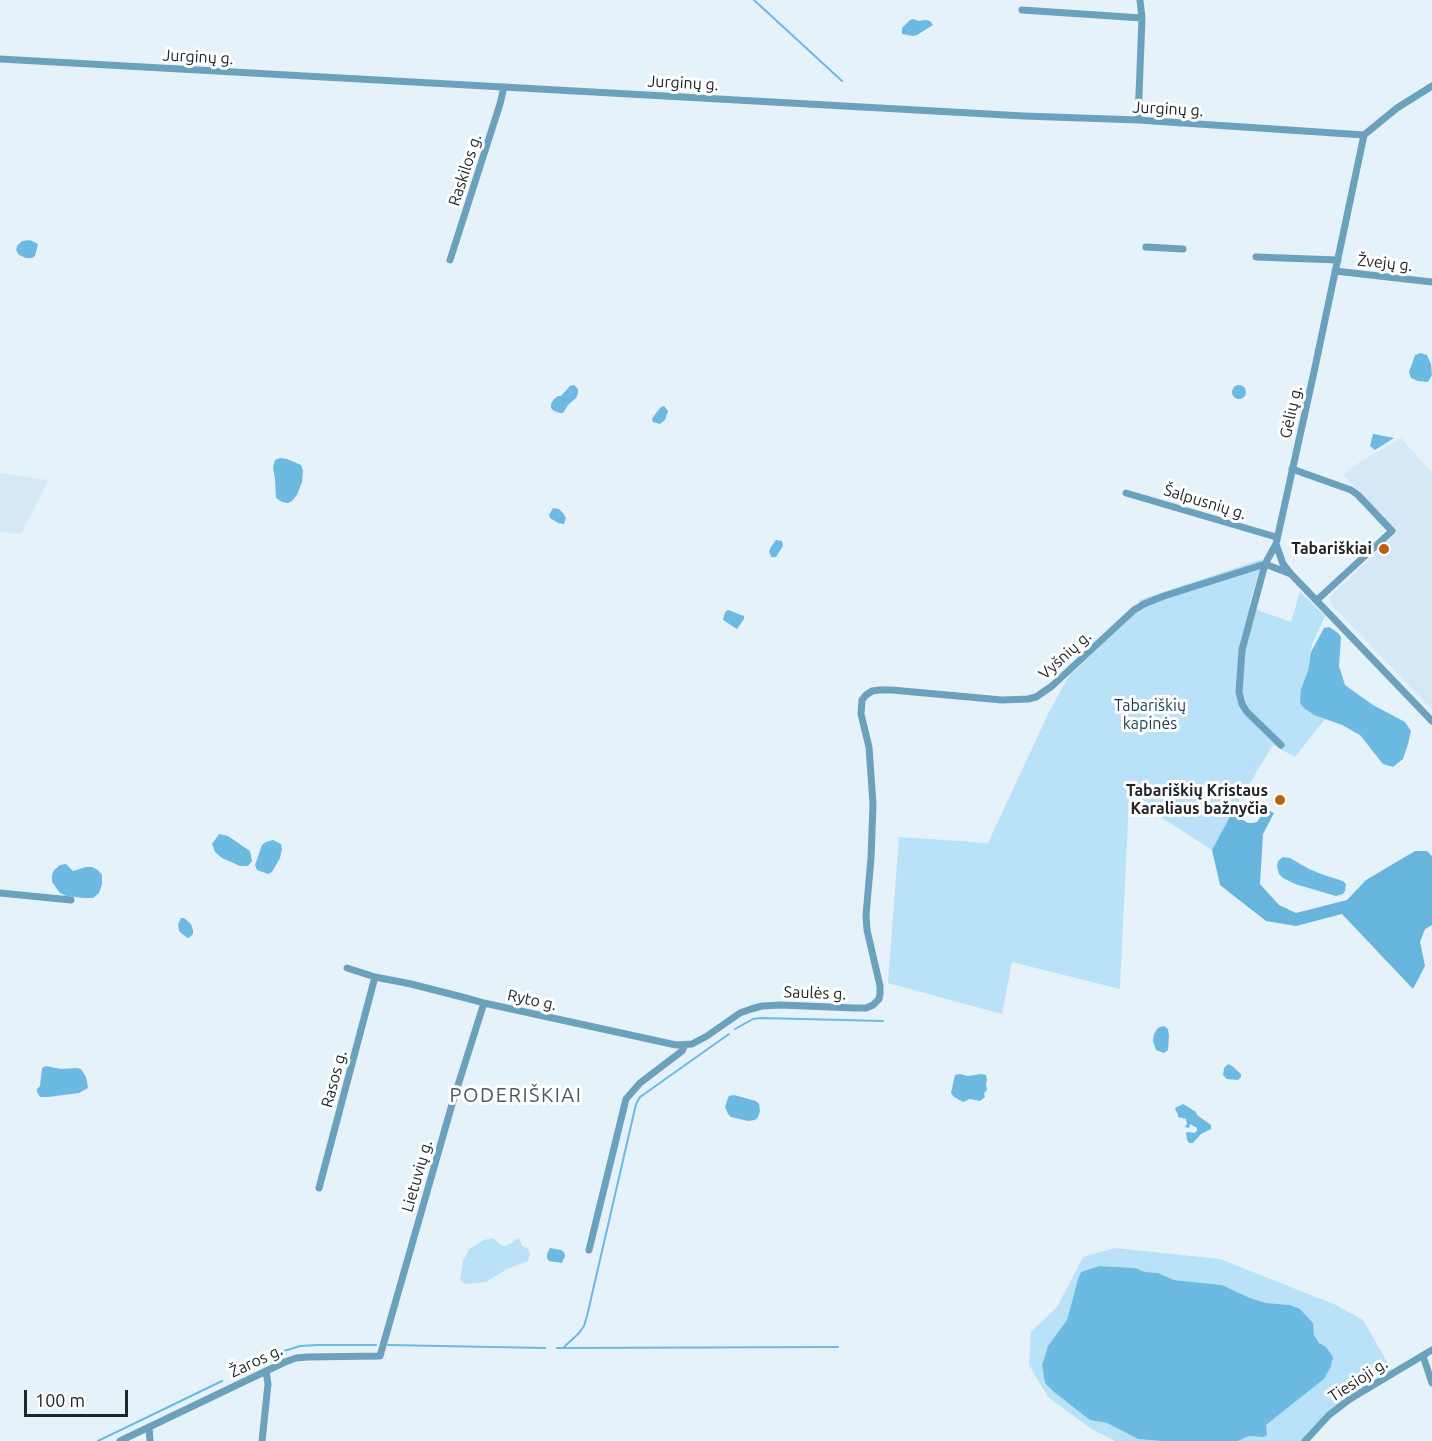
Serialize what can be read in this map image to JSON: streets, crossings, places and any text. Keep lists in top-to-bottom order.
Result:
{
  "streets": {
    "street": [
      "Jurginų g.",
      "Raskilos g.",
      "Žvejų g.",
      "Gėlių g.",
      "Šalpusnių g.",
      "Vyšnių g.",
      "Saulės g.",
      "Ryto g.",
      "Rasos g.",
      "Lietuvių g.",
      "Žaros g.",
      "Tiesioji g."
    ]
  },
  "crossings": [
    ["Jurginų g.", "Raskilos g."],
    ["Jurginų g.", "Gėlių g."],
    ["Žvejų g.", "Gėlių g."],
    ["Gėlių g.", "Šalpusnių g."],
    ["Gėlių g.", "Vyšnių g."],
    ["Vyšnių g.", "Saulės g."],
    ["Saulės g.", "Ryto g."],
    ["Ryto g.", "Rasos g."],
    ["Ryto g.", "Lietuvių g."],
    ["Lietuvių g.", "Žaros g."]
  ],
  "districts": ["PODERIŠKIAI"],
  "parks": ["Tabariškių kapinės"],
  "places": ["Tabariškiai", "Tabariškių Kristaus Karaliaus bažnyčia"],
  "scale_bar": "100 m"
}
